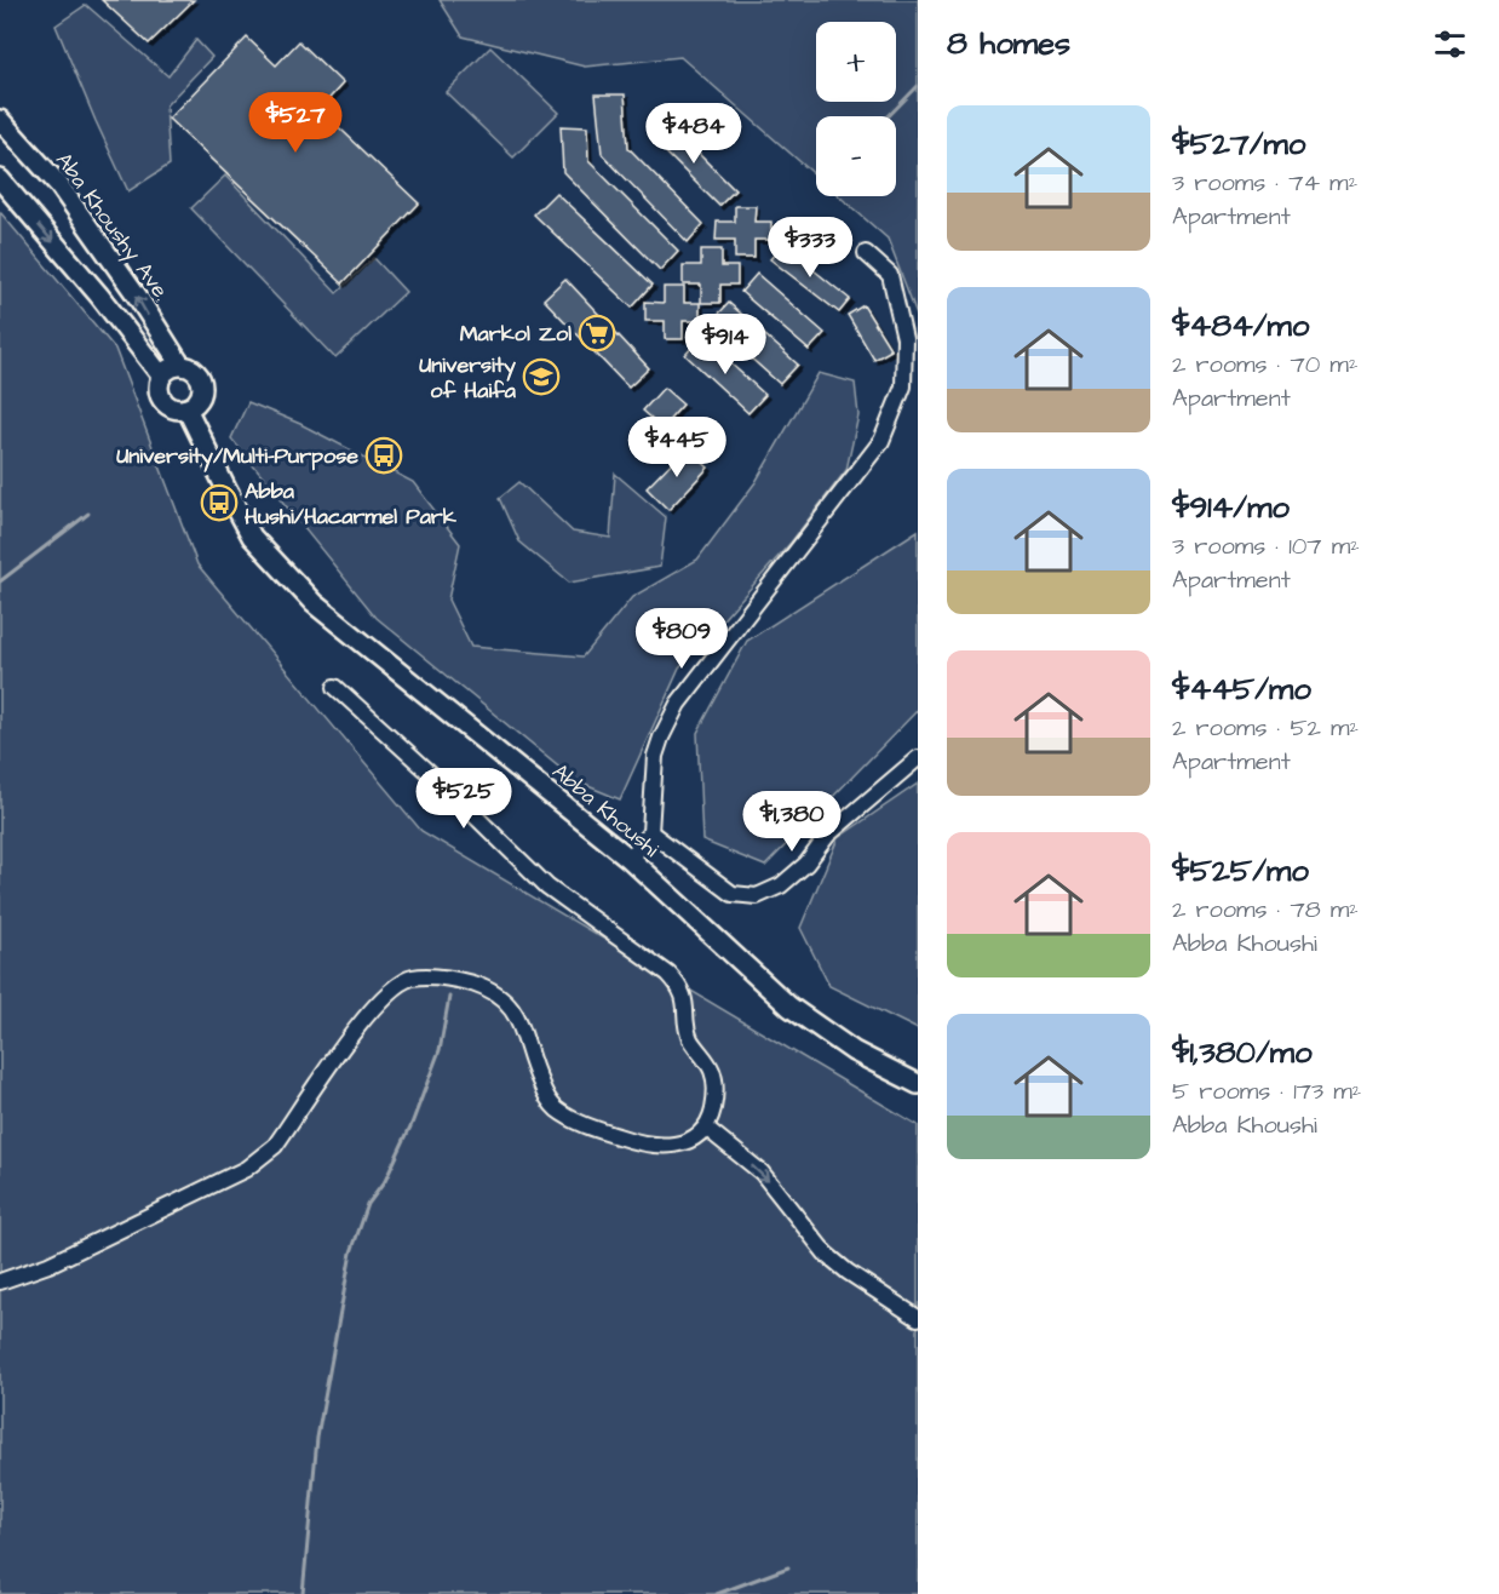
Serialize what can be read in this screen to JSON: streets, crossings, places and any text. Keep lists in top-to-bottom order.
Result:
{
  "streets": {
    "main road": ["Aba Khoushy Ave.", "Abba Khoushi"]
  },
  "crossings": [
    ["Aba Khoushy Ave.", "Abba Khoushi"]
  ],
  "places": {
    "supermarket": ["Markol Zol"],
    "school or university": ["University of Haifa"],
    "bus stop": ["University/Multi-Purpose", "Abba Hushi/Hacarmel Park"]
  },
  "page": {
    "heading": "8 homes",
    "map_buttons": ["+", "−"],
    "list": [
      {
        "name": "$527/mo",
        "note": "3 rooms · 74 m² · Apartment"
      },
      {
        "name": "$484/mo",
        "note": "2 rooms · 70 m² · Apartment"
      },
      {
        "name": "$914/mo",
        "note": "3 rooms · 107 m² · Apartment"
      },
      {
        "name": "$445/mo",
        "note": "2 rooms · 52 m² · Apartment"
      },
      {
        "name": "$525/mo",
        "note": "2 rooms · 78 m² · Abba Khoushi"
      },
      {
        "name": "$1,380/mo",
        "note": "5 rooms · 173 m² · Abba Khoushi"
      }
    ],
    "price": [
      "$527",
      "$484",
      "$333",
      "$914",
      "$445",
      "$809",
      "$525",
      "$1,380"
    ]
  }
}
